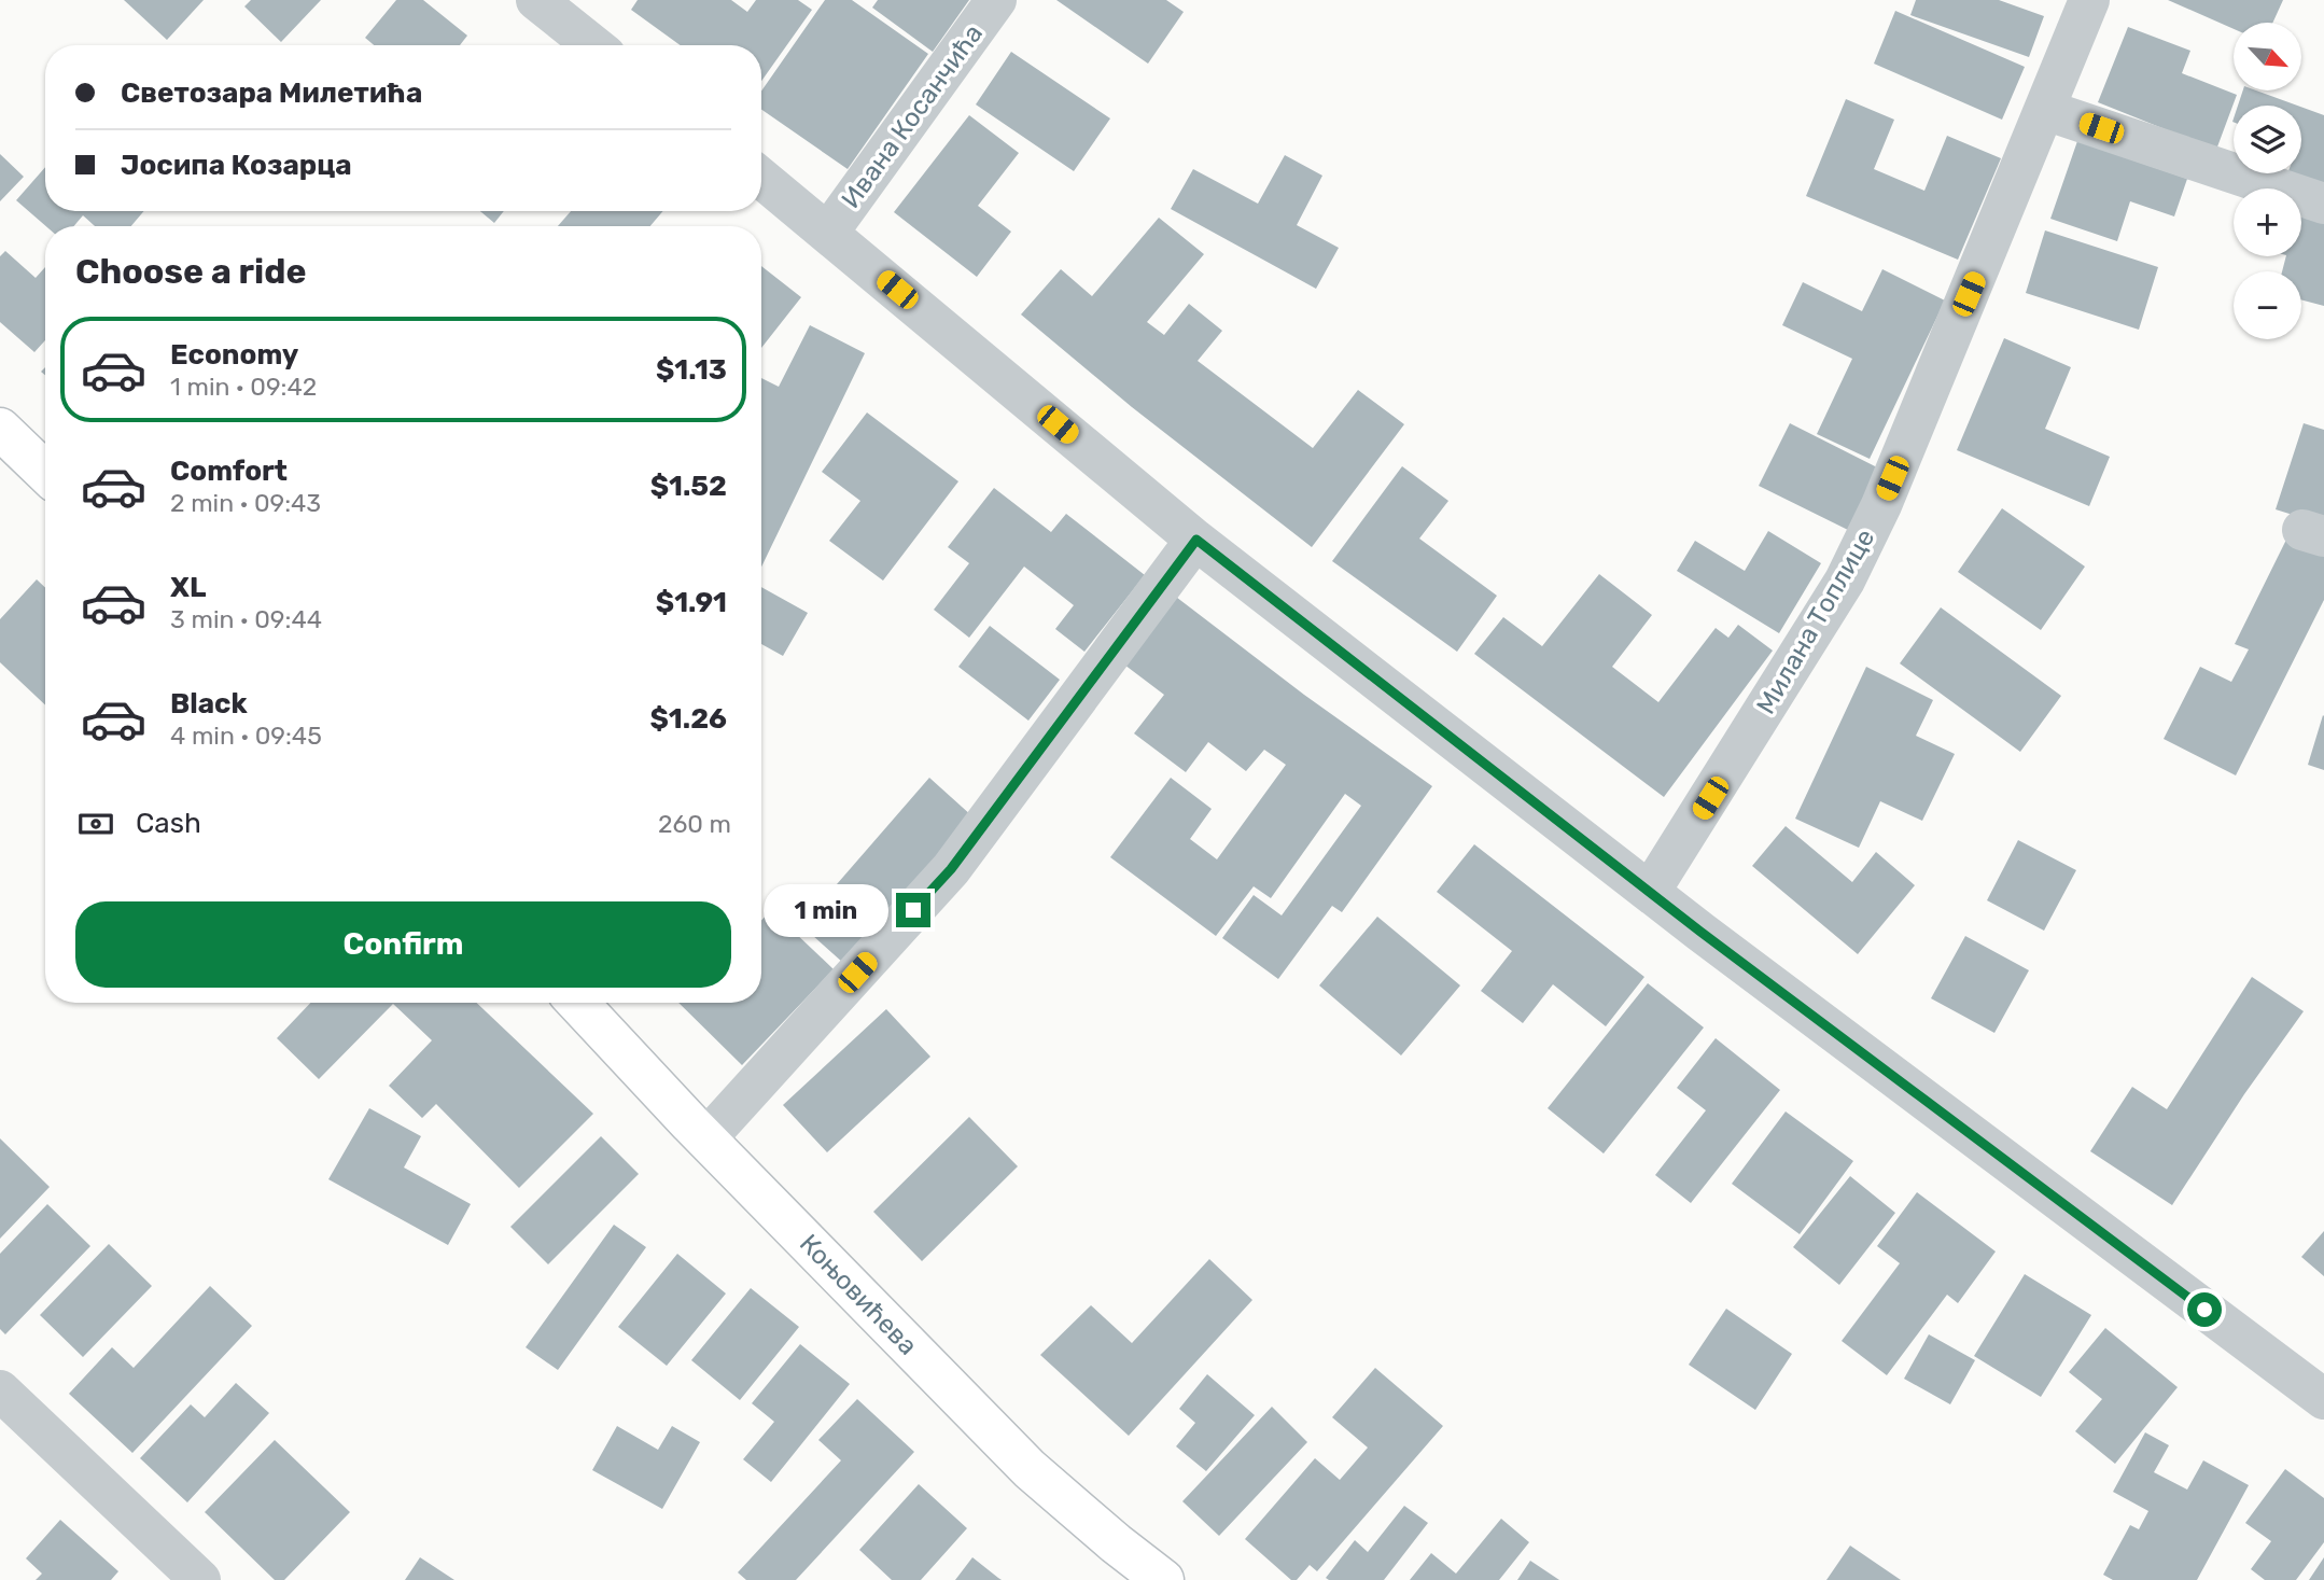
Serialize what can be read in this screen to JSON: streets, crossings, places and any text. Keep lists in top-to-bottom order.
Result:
{
  "streets": {
    "main road": ["Коњовићева"],
    "street": ["Ивана Косанчића", "Милана Топлице"]
  },
  "north": "bottom right",
  "page": {
    "map_buttons": ["+", "−"],
    "banner": ["Светозара Милетића", "Јосипа Козарца"],
    "heading": "Choose a ride",
    "list": [
      {
        "name": "Economy",
        "note": "1 min · 09:42",
        "value": "$1.13"
      },
      {
        "name": "Comfort",
        "note": "2 min · 09:43",
        "value": "$1.52"
      },
      {
        "name": "XL",
        "note": "3 min · 09:44",
        "value": "$1.91"
      },
      {
        "name": "Black",
        "note": "4 min · 09:45",
        "value": "$1.26"
      }
    ],
    "pay": ["Cash", "260 m"],
    "bubble": "1 min",
    "buttons": "Confirm"
  }
}
